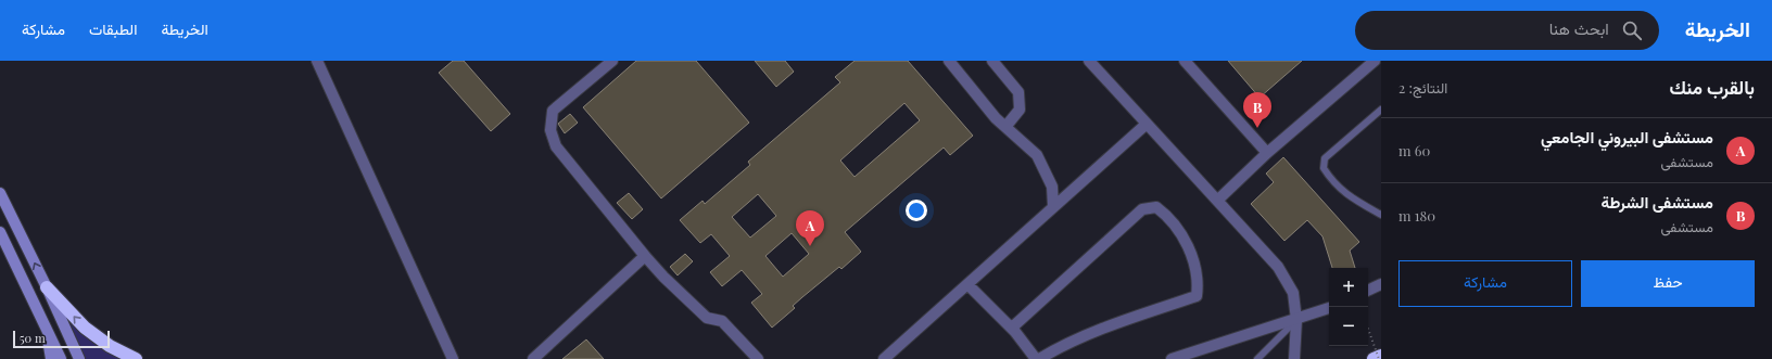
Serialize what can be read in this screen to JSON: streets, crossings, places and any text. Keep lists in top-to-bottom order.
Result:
{
  "scale_bar": "50 m",
  "page": {
    "header": "الخريطة",
    "search": "ابحث هنا",
    "nav": ["الخريطة", "الطبقات", "مشاركة"],
    "heading": ["بالقرب منك", "النتائج: 2"],
    "pins": ["B", "A"],
    "list": [
      {
        "mark": "A",
        "name": "مستشفى البيروني الجامعي",
        "note": "مستشفى",
        "value": "60 m"
      },
      {
        "mark": "B",
        "name": "مستشفى الشرطة",
        "note": "مستشفى",
        "value": "180 m"
      }
    ],
    "buttons": ["حفظ", "مشاركة"],
    "map_buttons": ["+", "−"],
    "scale": "50 m"
  }
}
